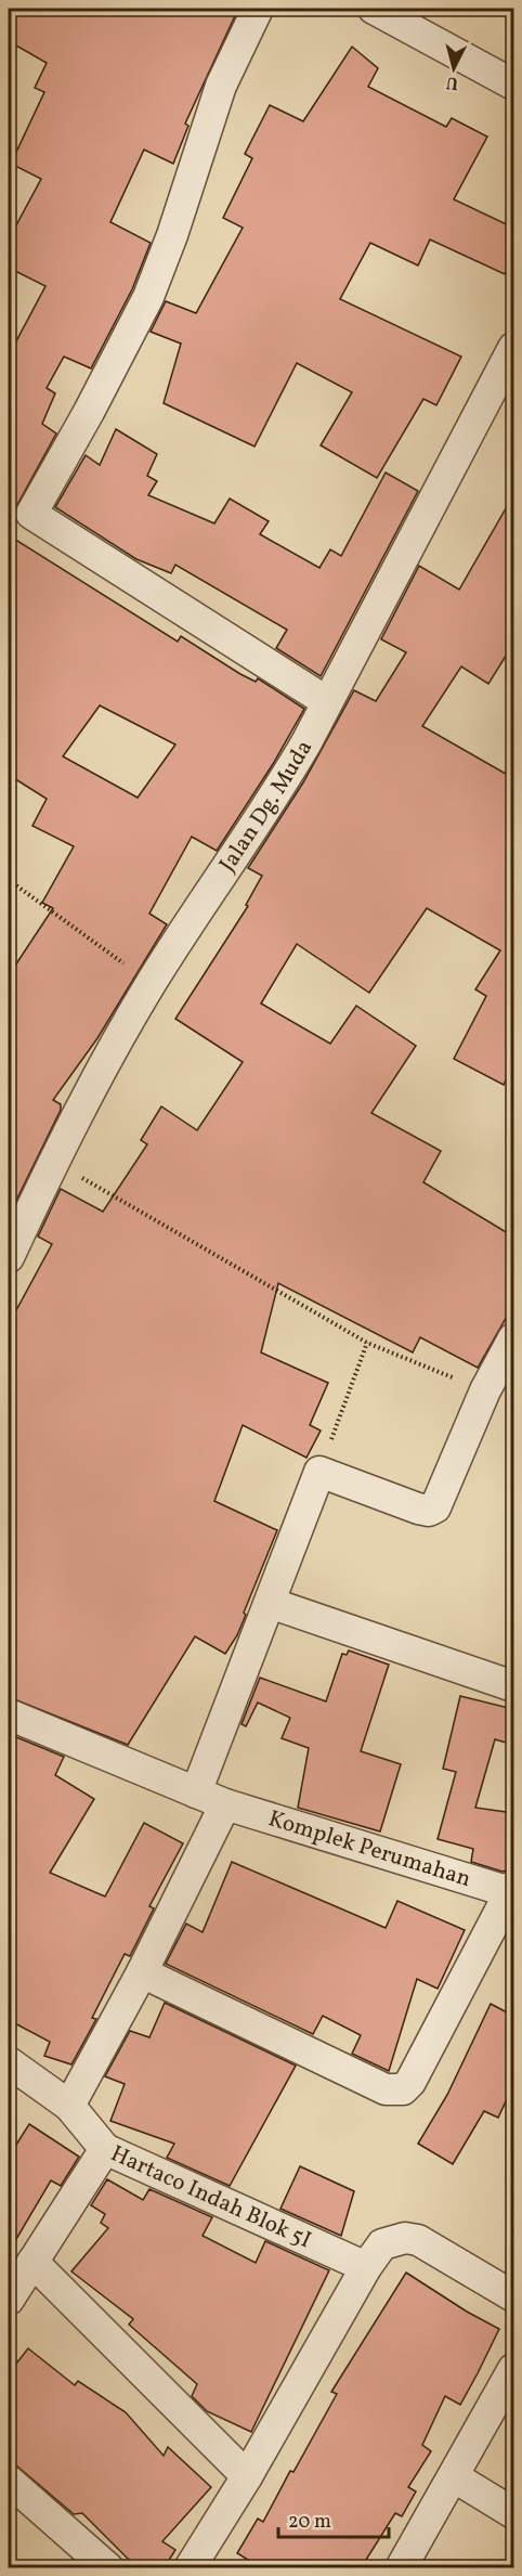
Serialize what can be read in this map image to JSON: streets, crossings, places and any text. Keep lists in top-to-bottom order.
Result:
{
  "streets": {
    "street": ["Jalan Dg. Muda", "Komplek Perumahan", "Hartaco Indah Blok 5I"]
  },
  "scale_bar": "20 m",
  "north": "bottom"
}
